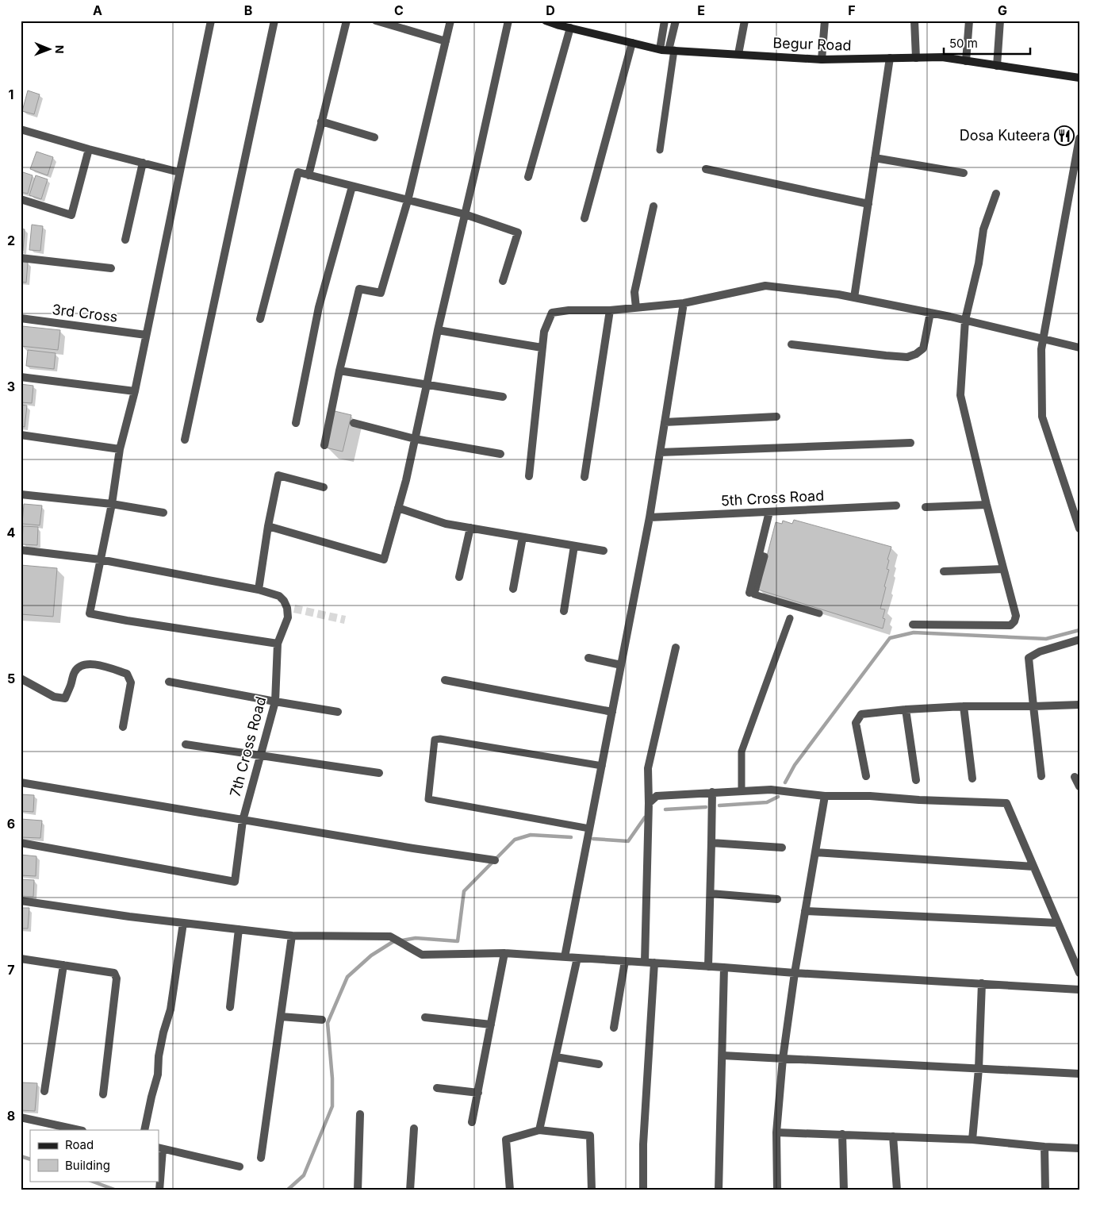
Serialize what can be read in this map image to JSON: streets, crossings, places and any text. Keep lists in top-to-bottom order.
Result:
{
  "streets": {
    "main road": ["Begur Road"],
    "street": ["3rd Cross", "5th Cross Road", "7th Cross Road"]
  },
  "places": {
    "restaurant": ["Dosa Kuteera"]
  },
  "legend": ["Road", "Building"],
  "scale_bar": "50 m",
  "north": "right",
  "grid": {
    "columns": [
      "A",
      "B",
      "C",
      "D",
      "E",
      "F",
      "G"
    ],
    "rows": [
      "1",
      "2",
      "3",
      "4",
      "5",
      "6",
      "7",
      "8"
    ]
  }
}
